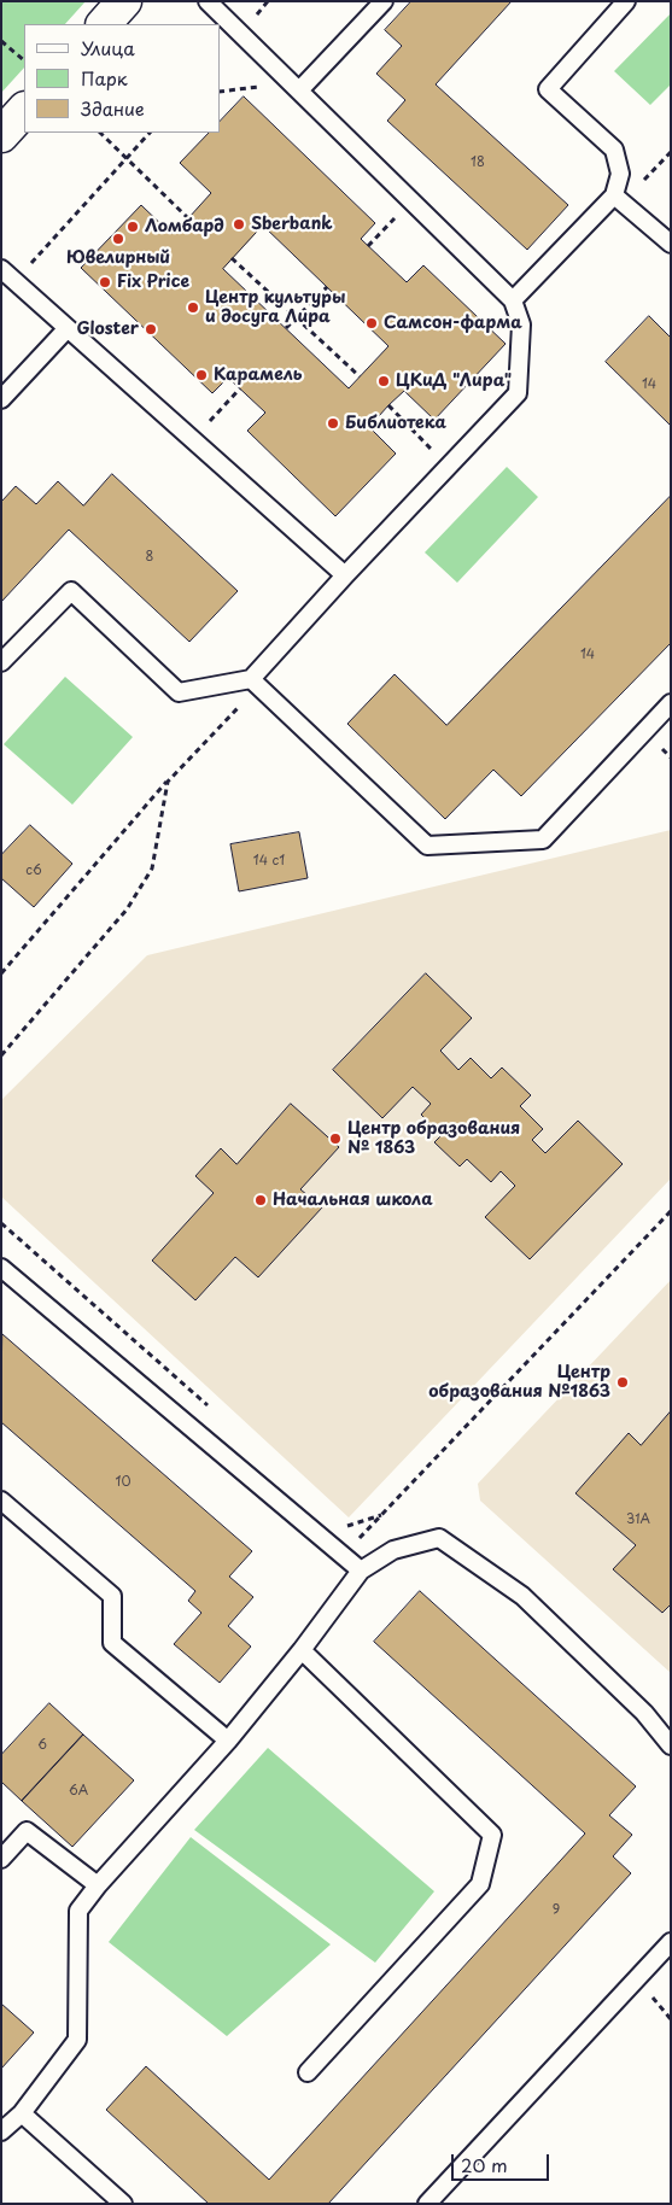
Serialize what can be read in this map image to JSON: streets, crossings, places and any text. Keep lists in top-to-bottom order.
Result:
{
  "places": [
    "Sberbank",
    "Ломбард",
    "Ювелирный",
    "Fix Price",
    "Центр культуры и досуга Лира",
    "Самсон-фарма",
    "Gloster",
    "Карамель",
    "ЦКиД \"Лира\"",
    "Библиотека",
    "Центр образования № 1863",
    "Начальная школа",
    "Центр образования №1863"
  ],
  "house_numbers": [
    "18",
    "14",
    "8",
    "14",
    "14 с1",
    "с6",
    "10",
    "31А",
    "6",
    "6А",
    "9"
  ],
  "legend": ["Улица", "Парк", "Здание"],
  "scale_bar": "20 m"
}
